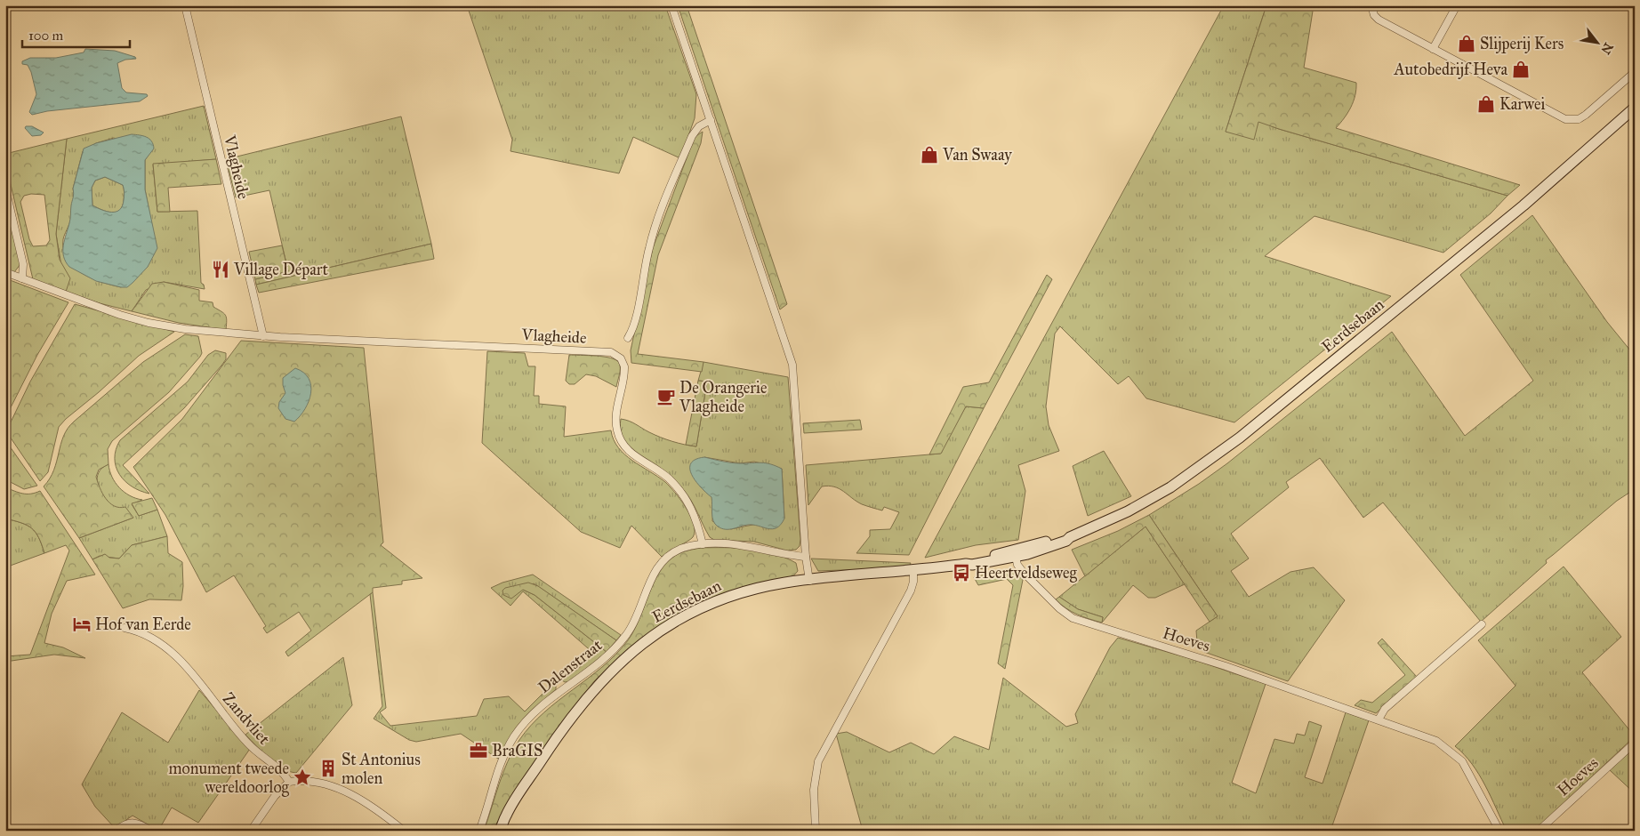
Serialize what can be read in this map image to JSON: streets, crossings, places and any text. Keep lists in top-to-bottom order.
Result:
{
  "streets": {
    "main road": ["Eerdsebaan"],
    "street": [
      "Vlagheide",
      "Hoeves",
      "Dalenstraat",
      "Zandvliet"
    ]
  },
  "crossings": [
    ["Vlagheide", "Dalenstraat"],
    ["Eerdsebaan", "Hoeves"]
  ],
  "places": {
    "shop": [
      "Slijperij Kers",
      "Autobedrijf Heva",
      "Karwei",
      "Van Swaay"
    ],
    "restaurant": ["Village Départ"],
    "cafe": ["De Orangerie Vlagheide"],
    "bus stop": ["Heertveldseweg"],
    "hotel": ["Hof van Eerde"],
    "office": ["BraGIS"],
    "building": ["St Antonius molen"],
    "place": ["monument tweede wereldoorlog"]
  },
  "scale_bar": "100 m",
  "north": "bottom right"
}
